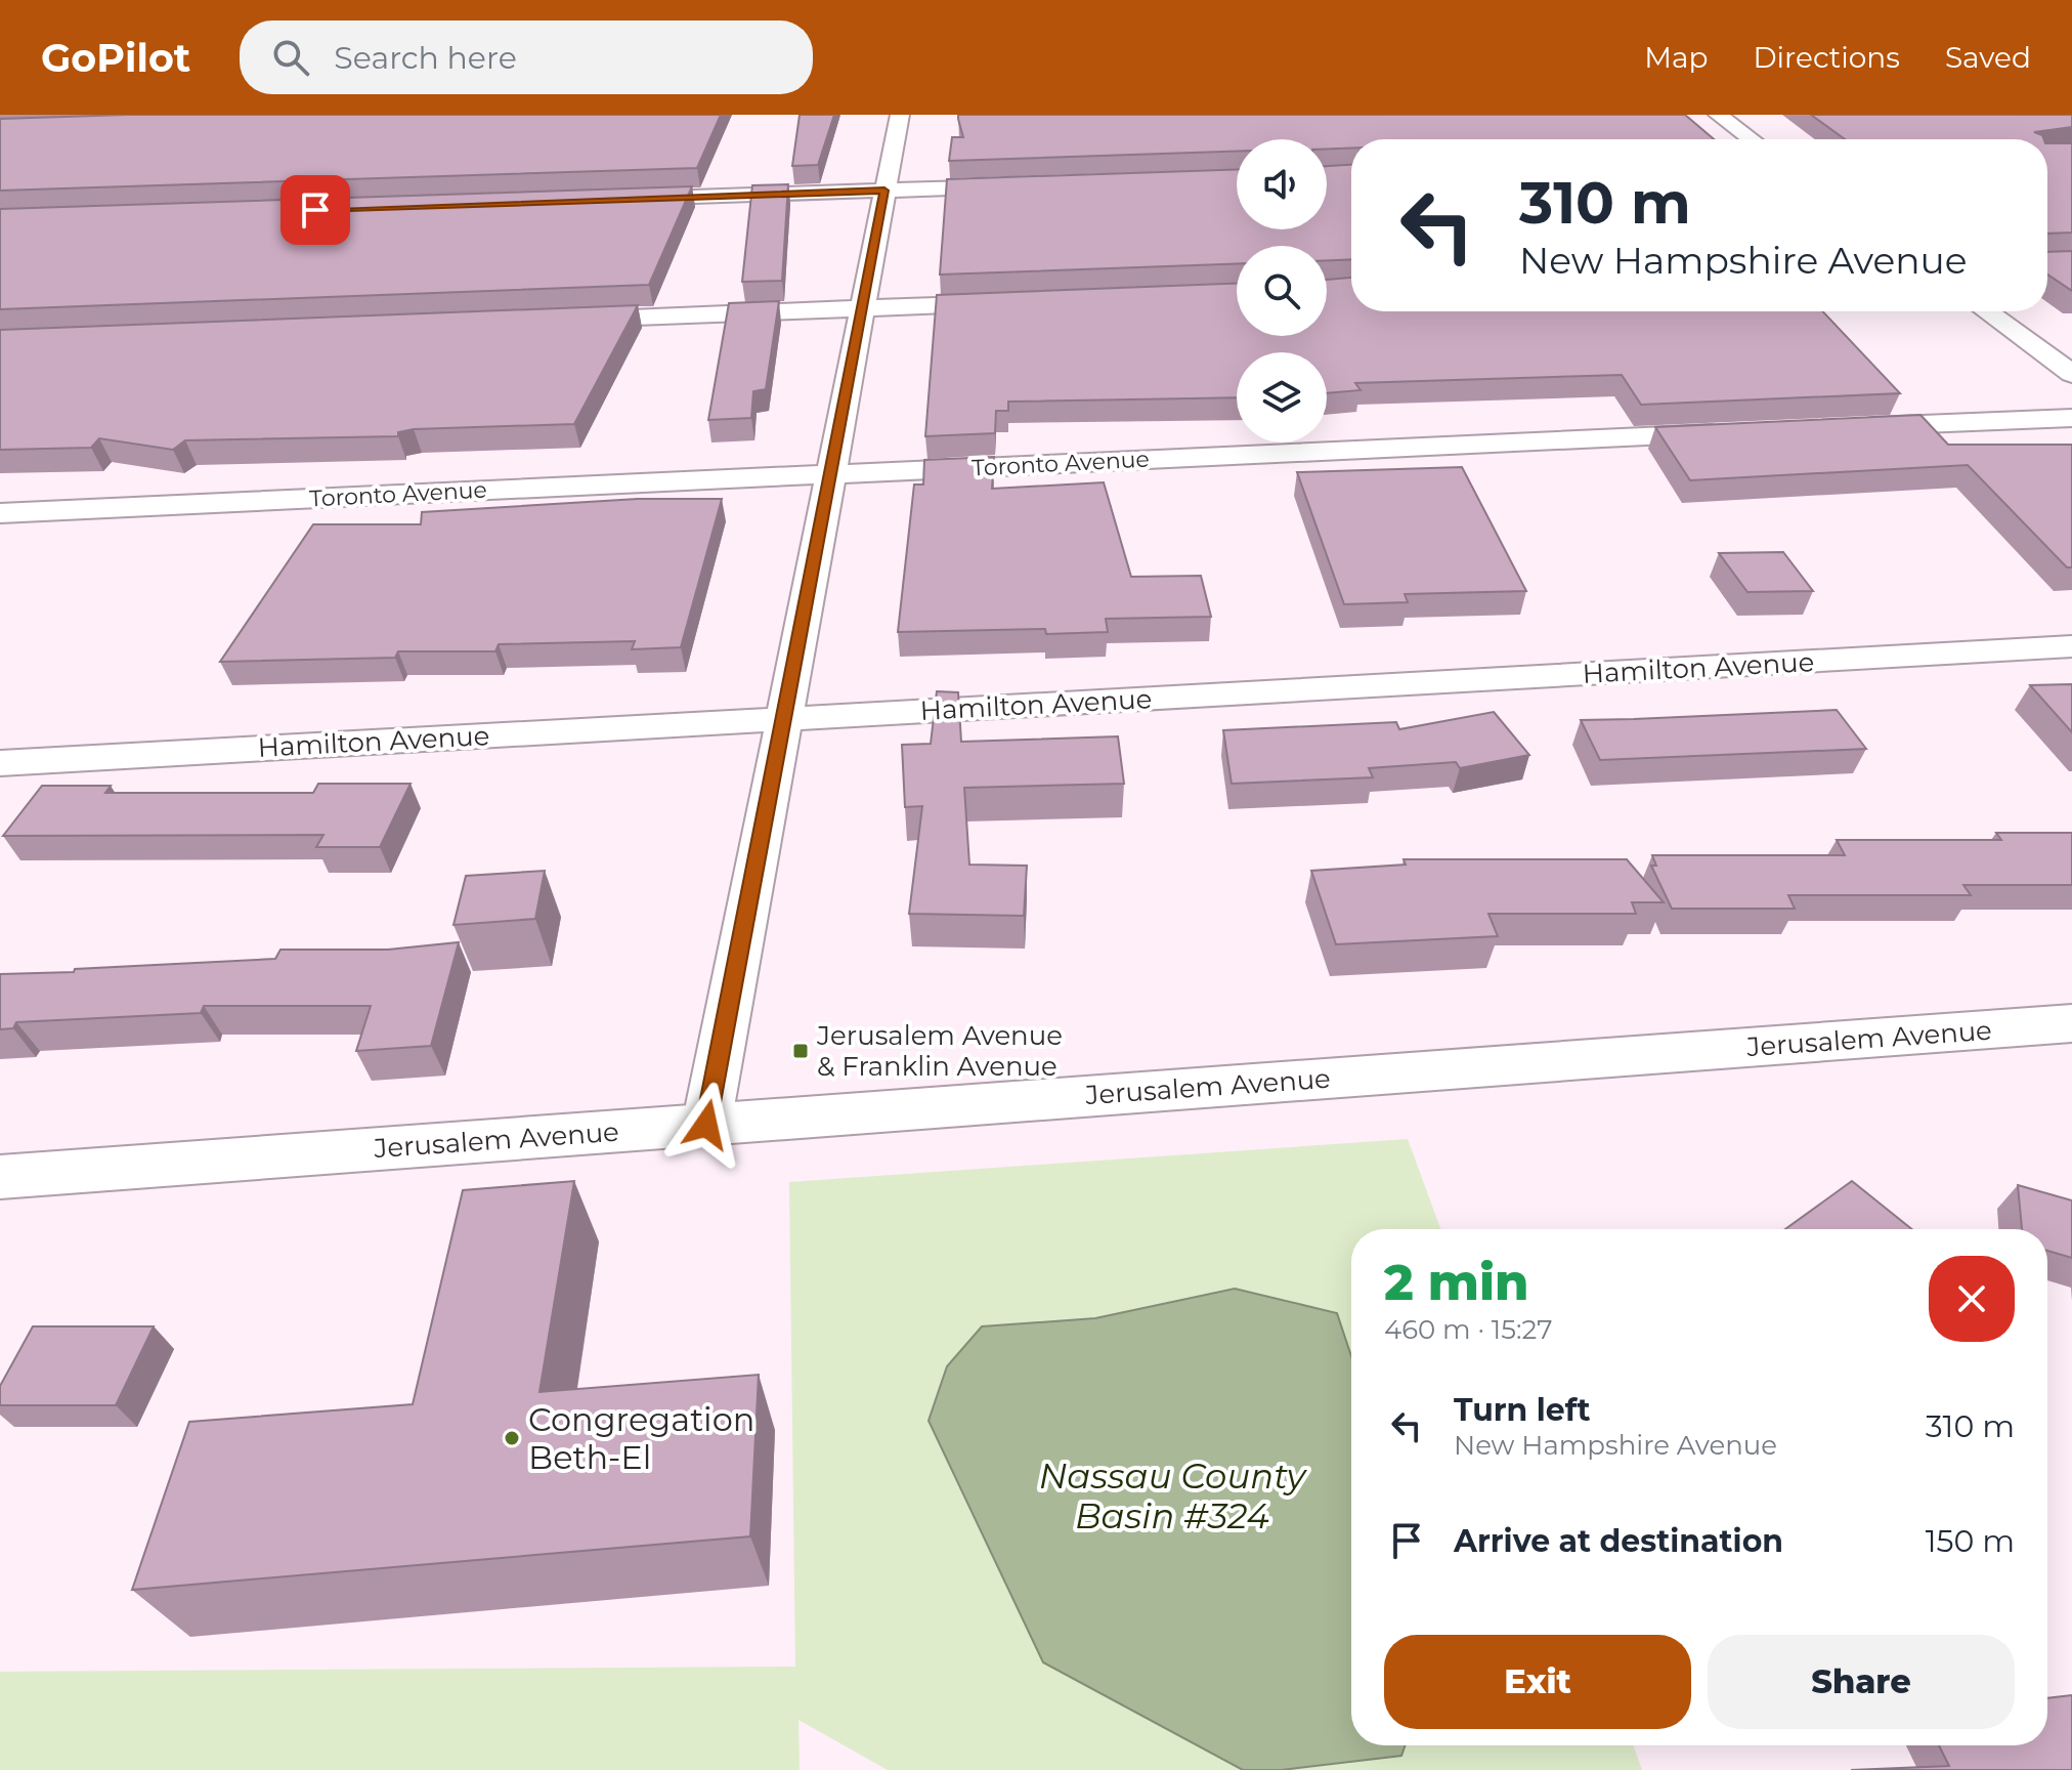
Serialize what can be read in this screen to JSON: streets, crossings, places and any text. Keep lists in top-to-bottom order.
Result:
{
  "streets": {
    "main road": ["Jerusalem Avenue"],
    "street": ["Toronto Avenue", "Hamilton Avenue"]
  },
  "water": ["Nassau County Basin #324"],
  "places": {
    "transit": ["Jerusalem Avenue & Franklin Avenue"],
    "other": ["Congregation Beth-El"]
  },
  "page": {
    "header": "GoPilot",
    "search": "Search here",
    "nav": ["Map", "Directions", "Saved"],
    "turn": ["310 m", "New Hampshire Avenue"],
    "heading": ["2 min", "460 m · 15:27"],
    "list": [
      {
        "name": "Turn left",
        "note": "New Hampshire Avenue",
        "value": "310 m"
      },
      {
        "name": "Arrive at destination",
        "value": "150 m"
      }
    ],
    "buttons": ["Exit", "Share"]
  }
}
